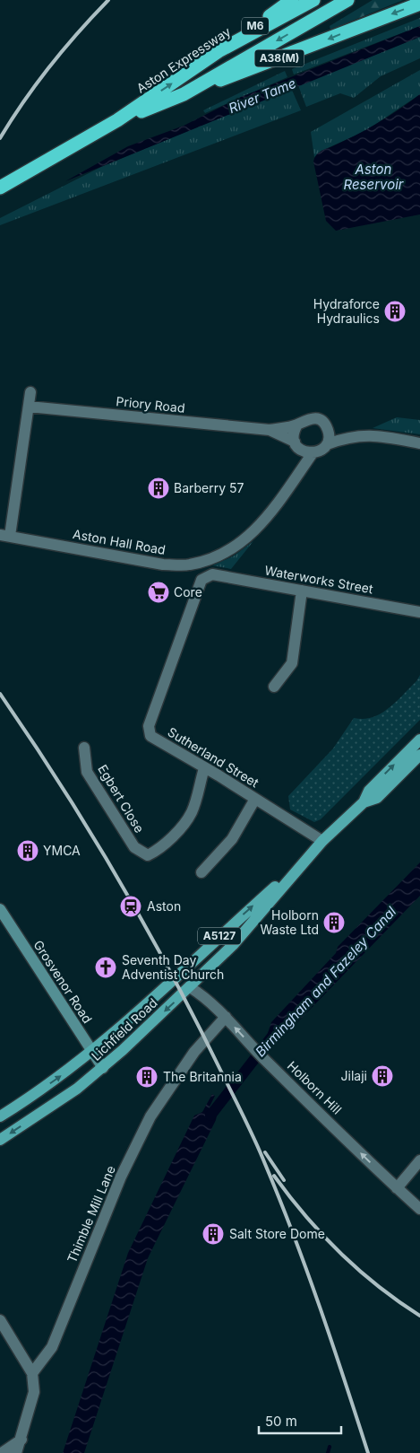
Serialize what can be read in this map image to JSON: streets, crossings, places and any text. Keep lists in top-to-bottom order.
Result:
{
  "streets": {
    "highway": ["M6", "A38(M)", "Aston Expressway"],
    "main road": ["A5127", "Grosvenor Road", "Lichfield Road"],
    "street": [
      "Priory Road",
      "Aston Hall Road",
      "Waterworks Street",
      "Sutherland Street",
      "Egbert Close",
      "Holborn Hill",
      "Thimble Mill Lane"
    ]
  },
  "crossings": [
    ["M6", "Aston Expressway"],
    ["A38(M)", "Aston Expressway"],
    ["Priory Road", "Aston Hall Road"],
    ["Waterworks Street", "Sutherland Street"],
    ["Sutherland Street", "Egbert Close"],
    ["Sutherland Street", "Lichfield Road"],
    ["Grosvenor Road", "Lichfield Road"],
    ["Lichfield Road", "Holborn Hill"],
    ["Holborn Hill", "Thimble Mill Lane"]
  ],
  "one_way": ["Holborn Hill"],
  "water": ["River Tame", "Aston Reservoir", "Birmingham and Fazeley Canal"],
  "places": {
    "building": [
      "Hydraforce Hydraulics",
      "Barberry 57",
      "YMCA",
      "Holborn Waste Ltd",
      "Jilaji",
      "The Britannia",
      "Salt Store Dome"
    ],
    "supermarket": ["Core"],
    "station": ["Aston"],
    "church": ["Seventh Day Adventist Church"]
  },
  "scale_bar": "50 m"
}
